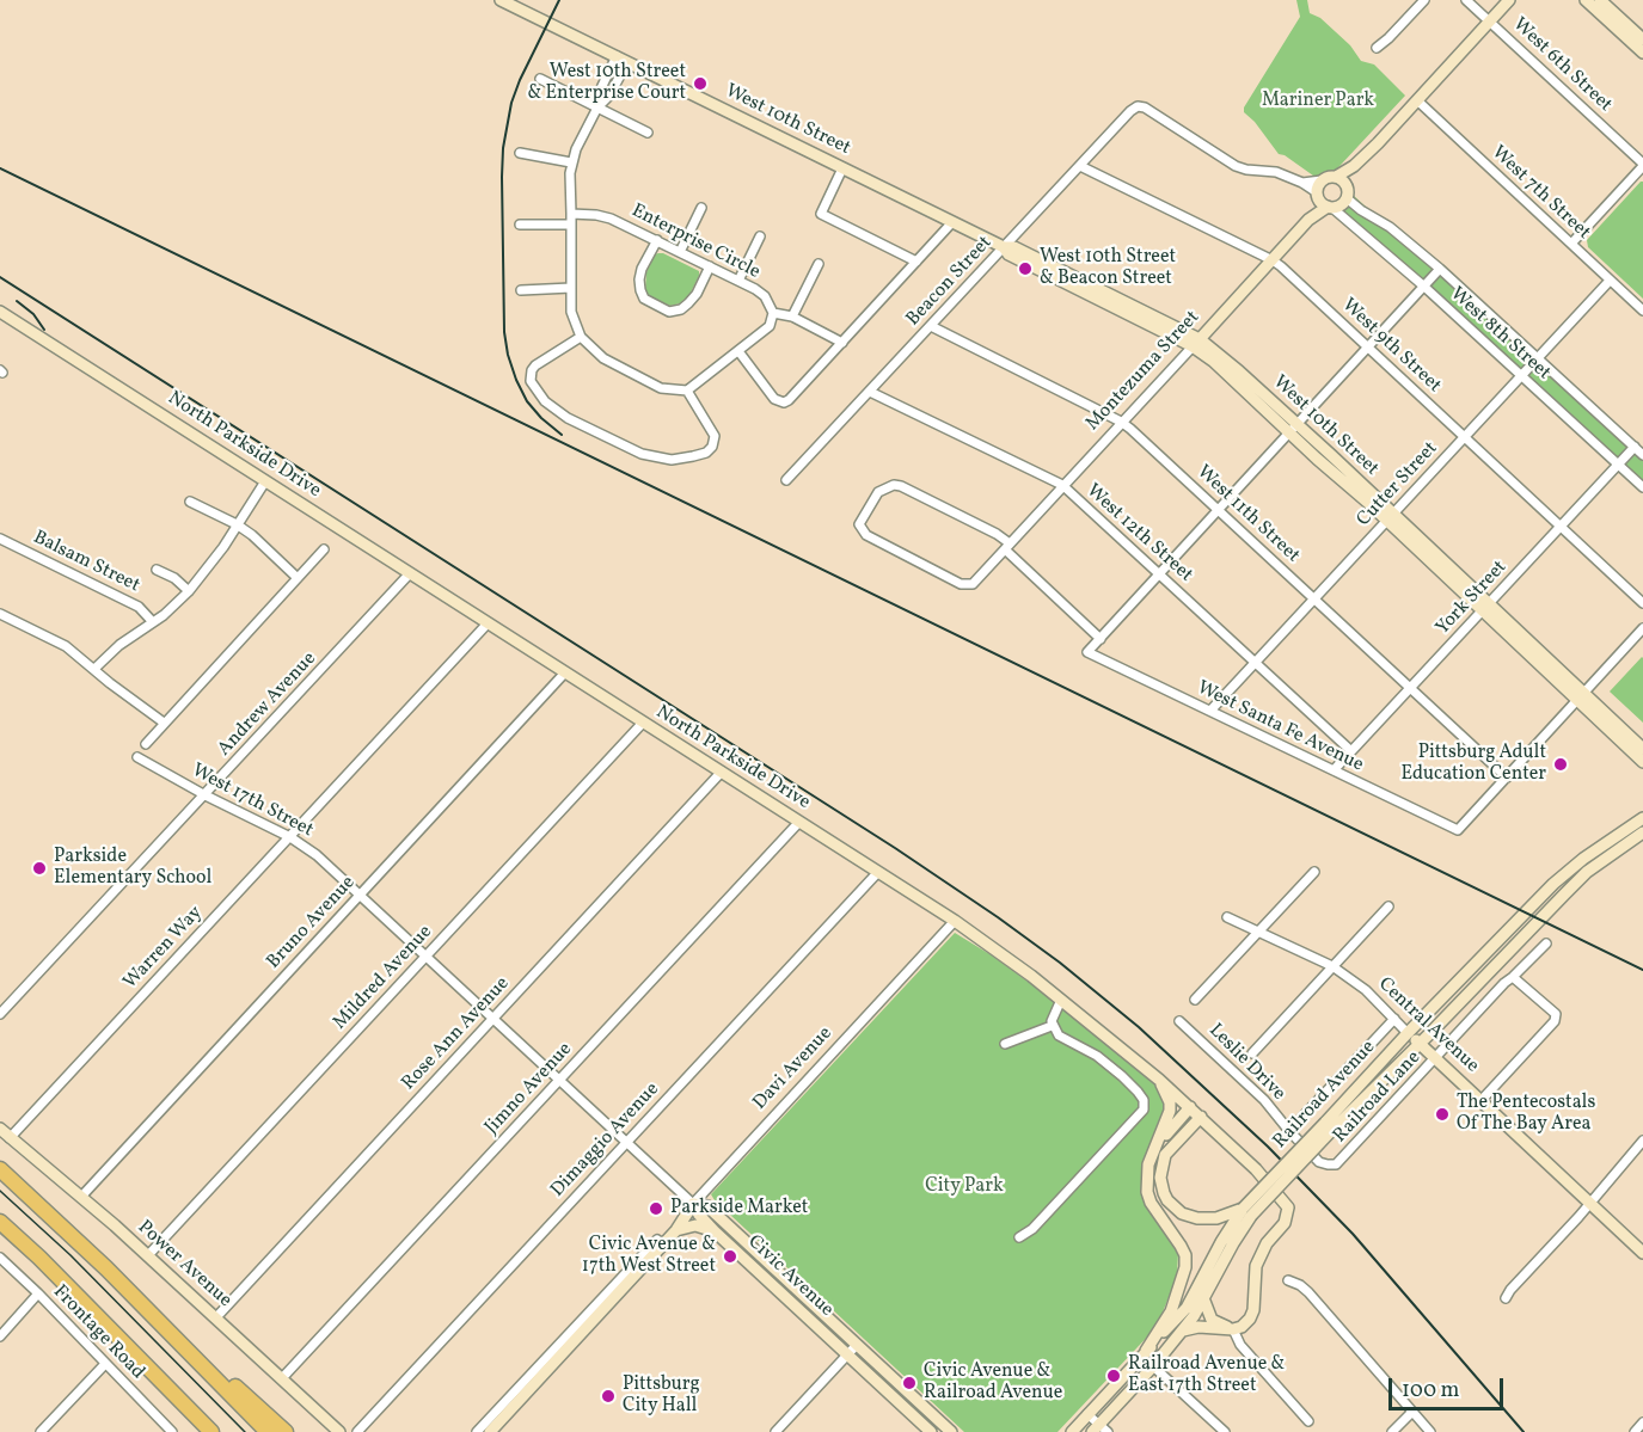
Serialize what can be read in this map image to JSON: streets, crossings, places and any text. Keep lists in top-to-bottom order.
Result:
{
  "streets": {
    "street": [
      "West 6th Street",
      "West 10th Street",
      "West 7th Street",
      "Enterprise Circle",
      "Beacon Street",
      "West 8th Street",
      "West 9th Street",
      "Montezuma Street",
      "North Parkside Drive",
      "Cutter Street",
      "West 11th Street",
      "West 12th Street",
      "Balsam Street",
      "York Street",
      "Andrew Avenue",
      "West Santa Fe Avenue",
      "West 17th Street",
      "Bruno Avenue",
      "Warren Way",
      "Mildred Avenue",
      "Central Avenue",
      "Rose Ann Avenue",
      "Leslie Drive",
      "Davi Avenue",
      "Jimno Avenue",
      "Railroad Avenue",
      "Railroad Lane",
      "Dimaggio Avenue",
      "Power Avenue",
      "Civic Avenue",
      "Frontage Road"
    ]
  },
  "crossings": [
    ["West 10th Street", "Beacon Street"],
    ["West 10th Street", "Montezuma Street"],
    ["West 10th Street", "Cutter Street"],
    ["West 10th Street", "York Street"],
    ["West 7th Street", "Cutter Street"],
    ["Beacon Street", "West 9th Street"],
    ["Beacon Street", "West 11th Street"],
    ["Beacon Street", "West 12th Street"],
    ["West 8th Street", "Montezuma Street"],
    ["West 8th Street", "Cutter Street"],
    ["West 8th Street", "York Street"],
    ["West 9th Street", "Montezuma Street"],
    ["West 9th Street", "Cutter Street"],
    ["West 9th Street", "York Street"],
    ["Montezuma Street", "West 11th Street"],
    ["Montezuma Street", "West 12th Street"],
    ["North Parkside Drive", "Andrew Avenue"],
    ["North Parkside Drive", "Bruno Avenue"],
    ["North Parkside Drive", "Warren Way"],
    ["North Parkside Drive", "Mildred Avenue"],
    ["North Parkside Drive", "Rose Ann Avenue"],
    ["North Parkside Drive", "Davi Avenue"],
    ["North Parkside Drive", "Jimno Avenue"],
    ["North Parkside Drive", "Dimaggio Avenue"],
    ["Cutter Street", "West 11th Street"],
    ["Cutter Street", "West 12th Street"],
    ["Cutter Street", "West Santa Fe Avenue"],
    ["West 11th Street", "York Street"],
    ["West 11th Street", "West Santa Fe Avenue"],
    ["West 12th Street", "York Street"],
    ["York Street", "West Santa Fe Avenue"],
    ["Andrew Avenue", "West 17th Street"],
    ["West 17th Street", "Bruno Avenue"],
    ["West 17th Street", "Warren Way"],
    ["West 17th Street", "Mildred Avenue"],
    ["West 17th Street", "Rose Ann Avenue"],
    ["West 17th Street", "Davi Avenue"],
    ["West 17th Street", "Jimno Avenue"],
    ["West 17th Street", "Dimaggio Avenue"],
    ["West 17th Street", "Civic Avenue"],
    ["Bruno Avenue", "Power Avenue"],
    ["Warren Way", "Power Avenue"],
    ["Mildred Avenue", "Power Avenue"],
    ["Central Avenue", "Railroad Avenue"],
    ["Central Avenue", "Railroad Lane"],
    ["Rose Ann Avenue", "Power Avenue"],
    ["Leslie Drive", "Railroad Lane"],
    ["Davi Avenue", "Civic Avenue"],
    ["Jimno Avenue", "Power Avenue"]
  ],
  "parks": ["Mariner Park", "City Park"],
  "places": [
    "West 10th Street & Enterprise Court",
    "West 10th Street & Beacon Street",
    "Pittsburg Adult Education Center",
    "Parkside Elementary School",
    "The Pentecostals Of The Bay Area",
    "Parkside Market",
    "Civic Avenue & 17th West Street",
    "Railroad Avenue & East 17th Street",
    "Civic Avenue & Railroad Avenue",
    "Pittsburg City Hall"
  ],
  "scale_bar": "100 m"
}
